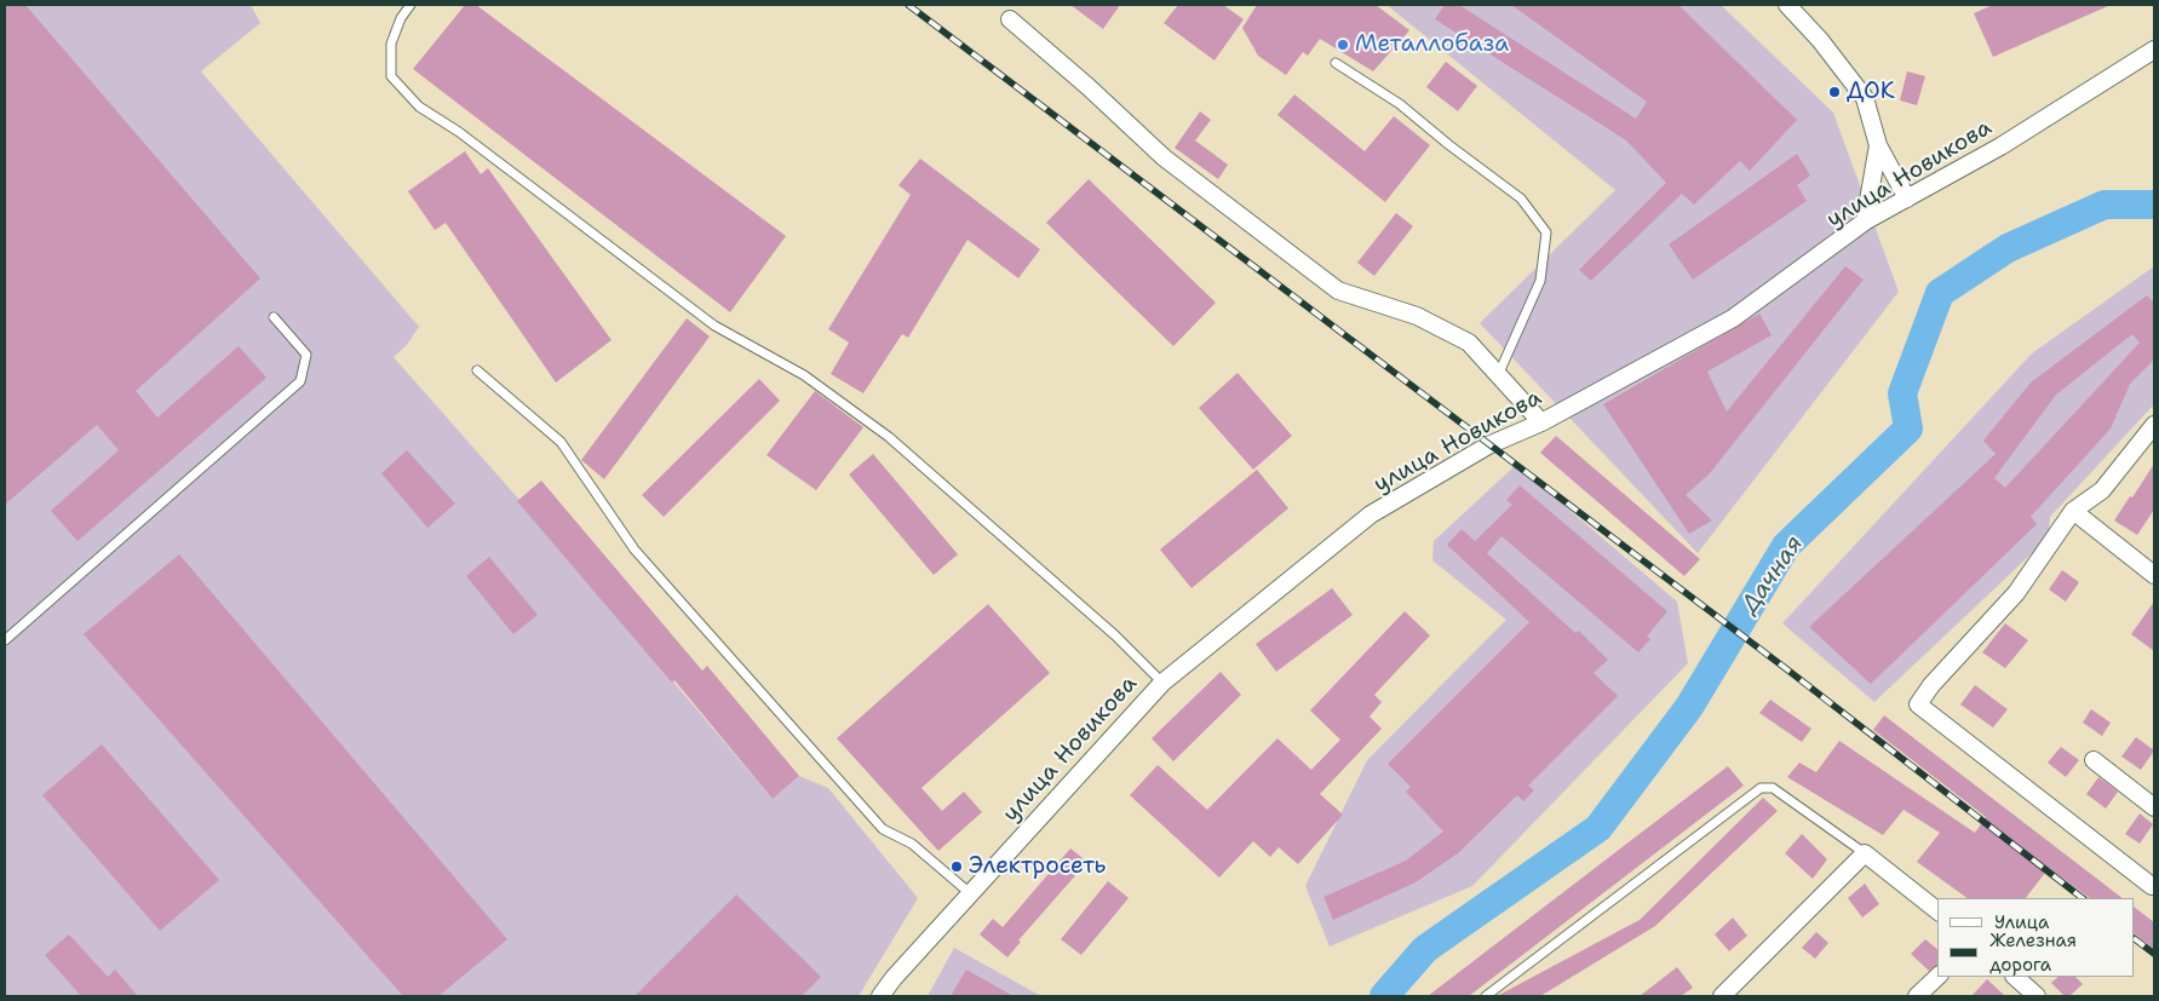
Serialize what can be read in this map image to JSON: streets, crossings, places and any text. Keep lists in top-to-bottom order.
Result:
{
  "streets": {
    "street": ["улица Новикова"]
  },
  "water": ["Дачная"],
  "places": ["Металлобаза", "ДОК", "Электросеть"],
  "legend": ["Улица", "Железная дорога"]
}
